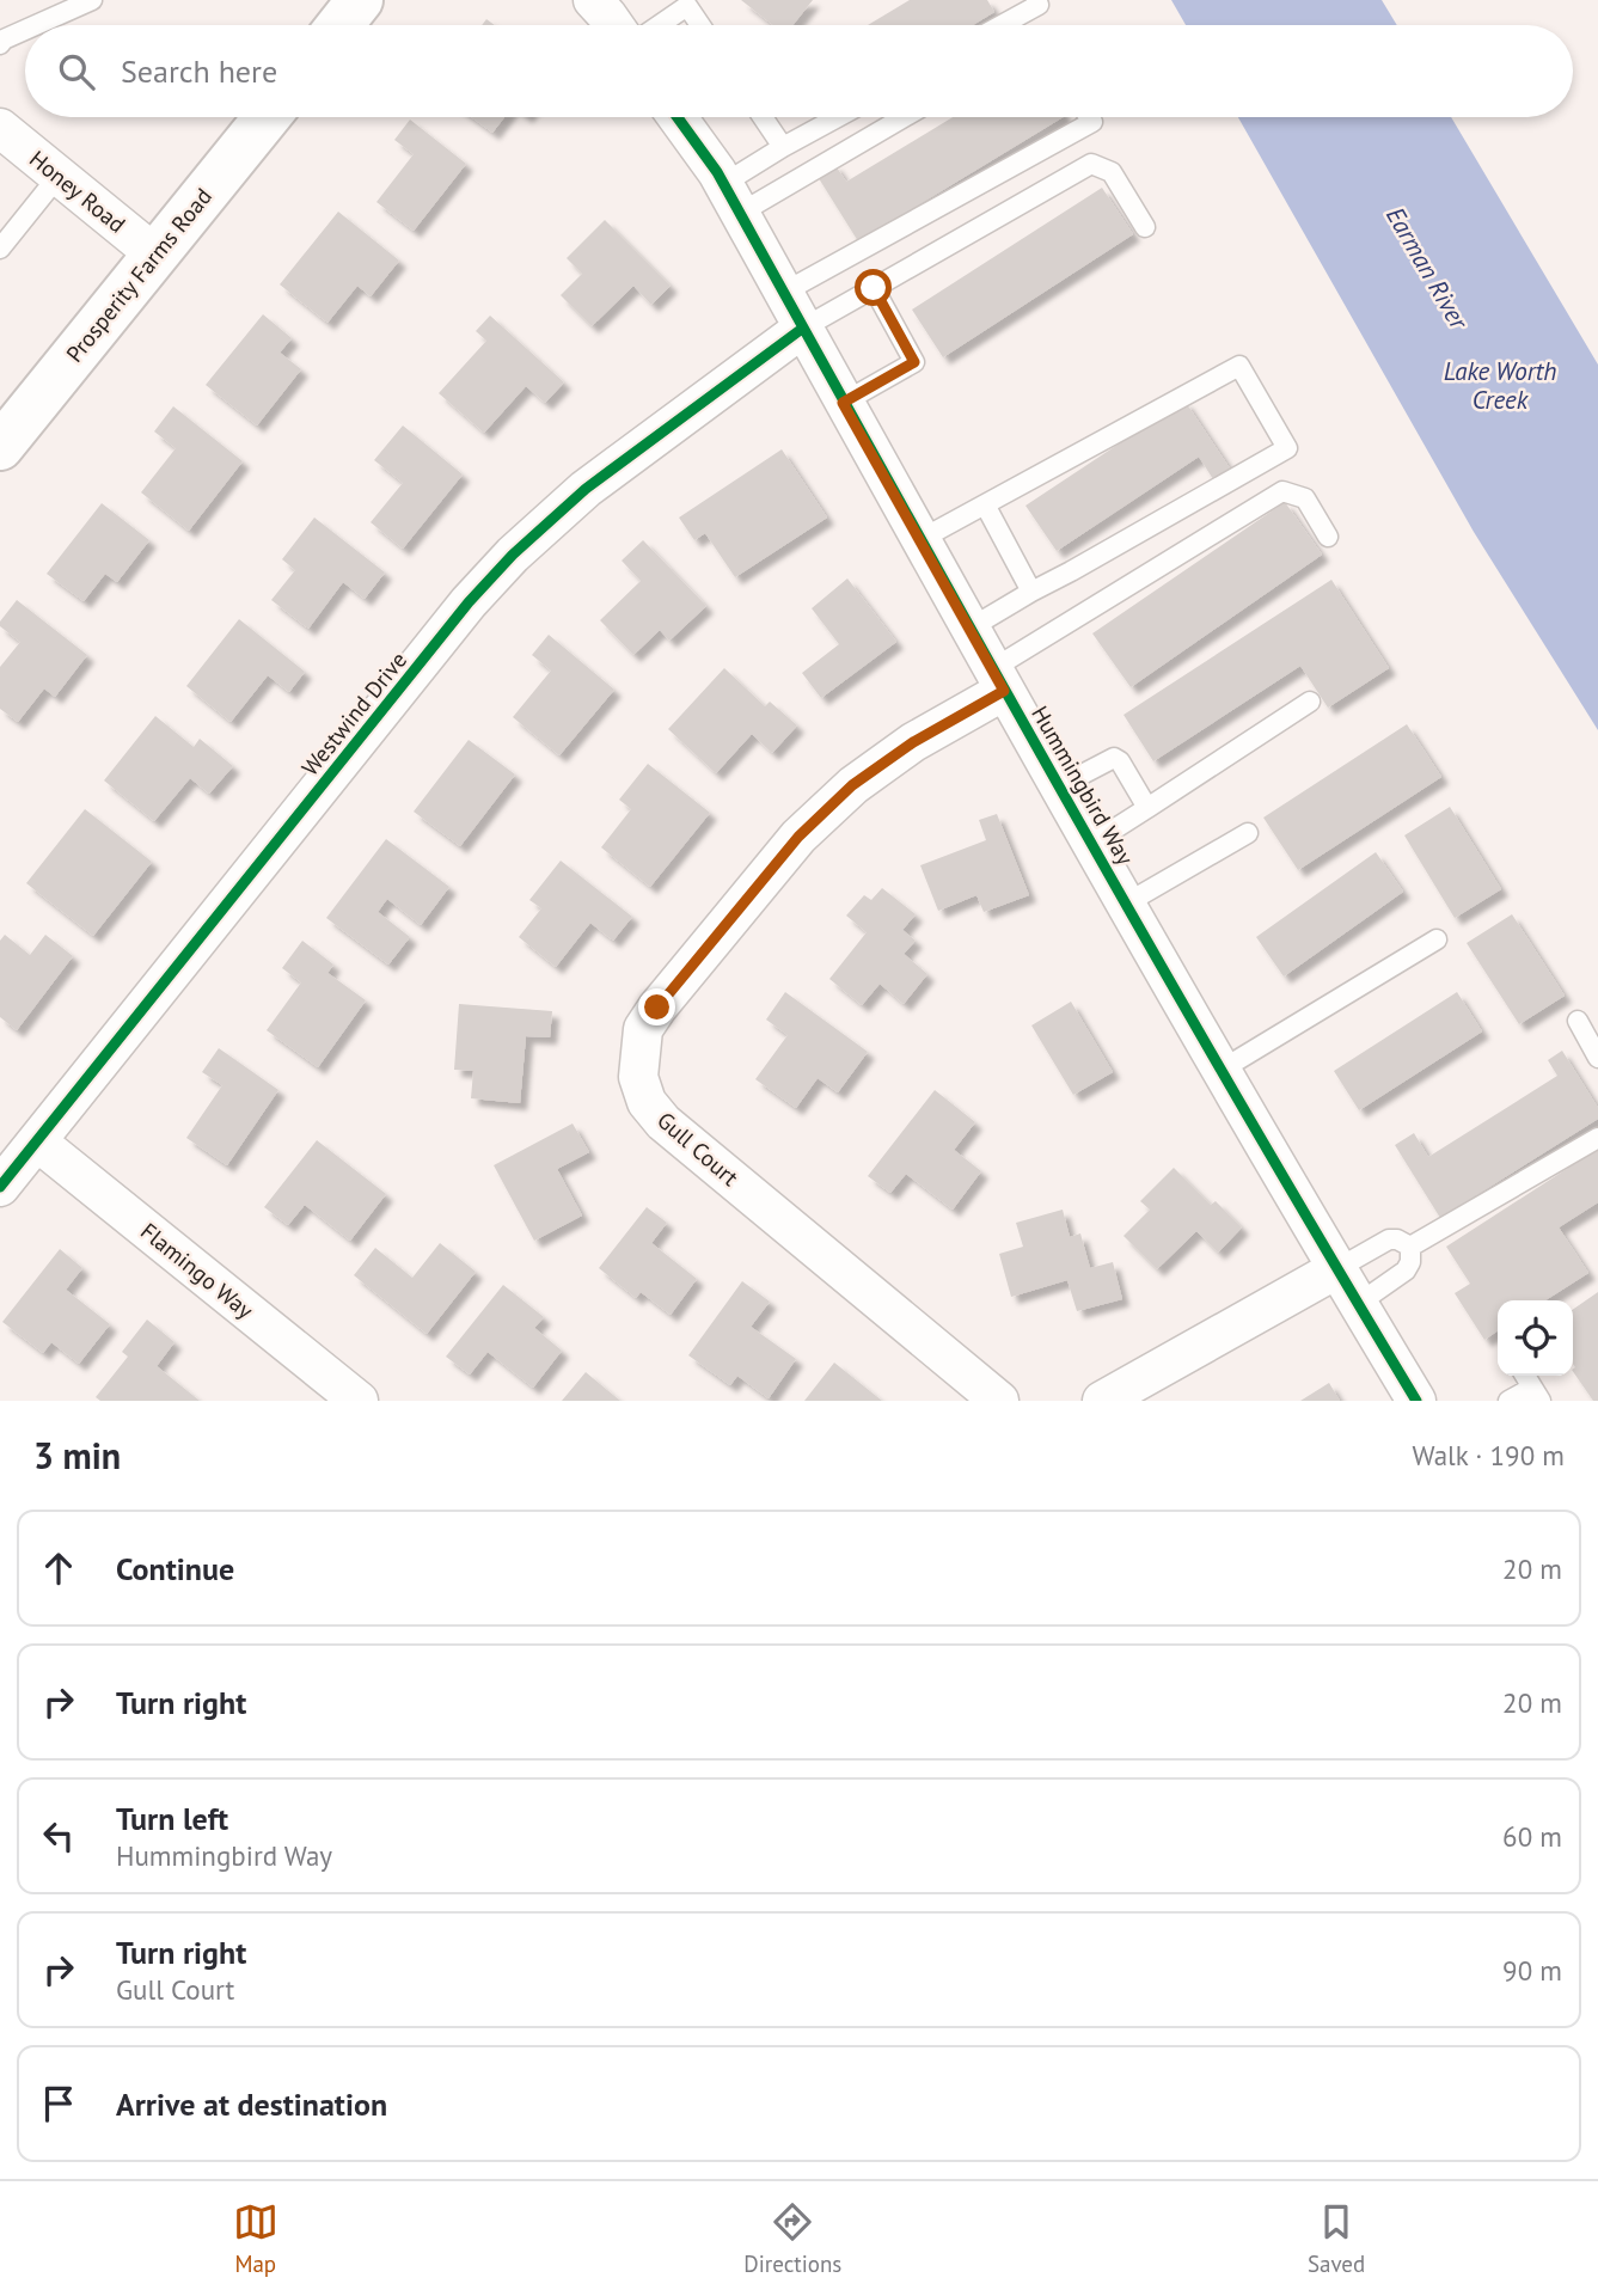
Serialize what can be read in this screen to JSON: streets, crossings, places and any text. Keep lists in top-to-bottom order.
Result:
{
  "streets": {
    "street": [
      "Honey Road",
      "Prosperity Farms Road",
      "Westwind Drive",
      "Hummingbird Way",
      "Gull Court",
      "Flamingo Way"
    ]
  },
  "crossings": [
    ["Honey Road", "Prosperity Farms Road"],
    ["Westwind Drive", "Hummingbird Way"],
    ["Westwind Drive", "Flamingo Way"],
    ["Hummingbird Way", "Gull Court"]
  ],
  "water": ["Earman River", "Lake Worth Creek"],
  "page": {
    "search": "Search here",
    "heading": ["3 min", "Walk · 190 m"],
    "list": [
      ["Continue", "20 m"],
      ["Turn right", "20 m"],
      ["Turn left", "Hummingbird Way", "60 m"],
      ["Turn right", "Gull Court", "90 m"],
      "Arrive at destination"
    ],
    "nav": ["Map", "Directions", "Saved"]
  }
}
